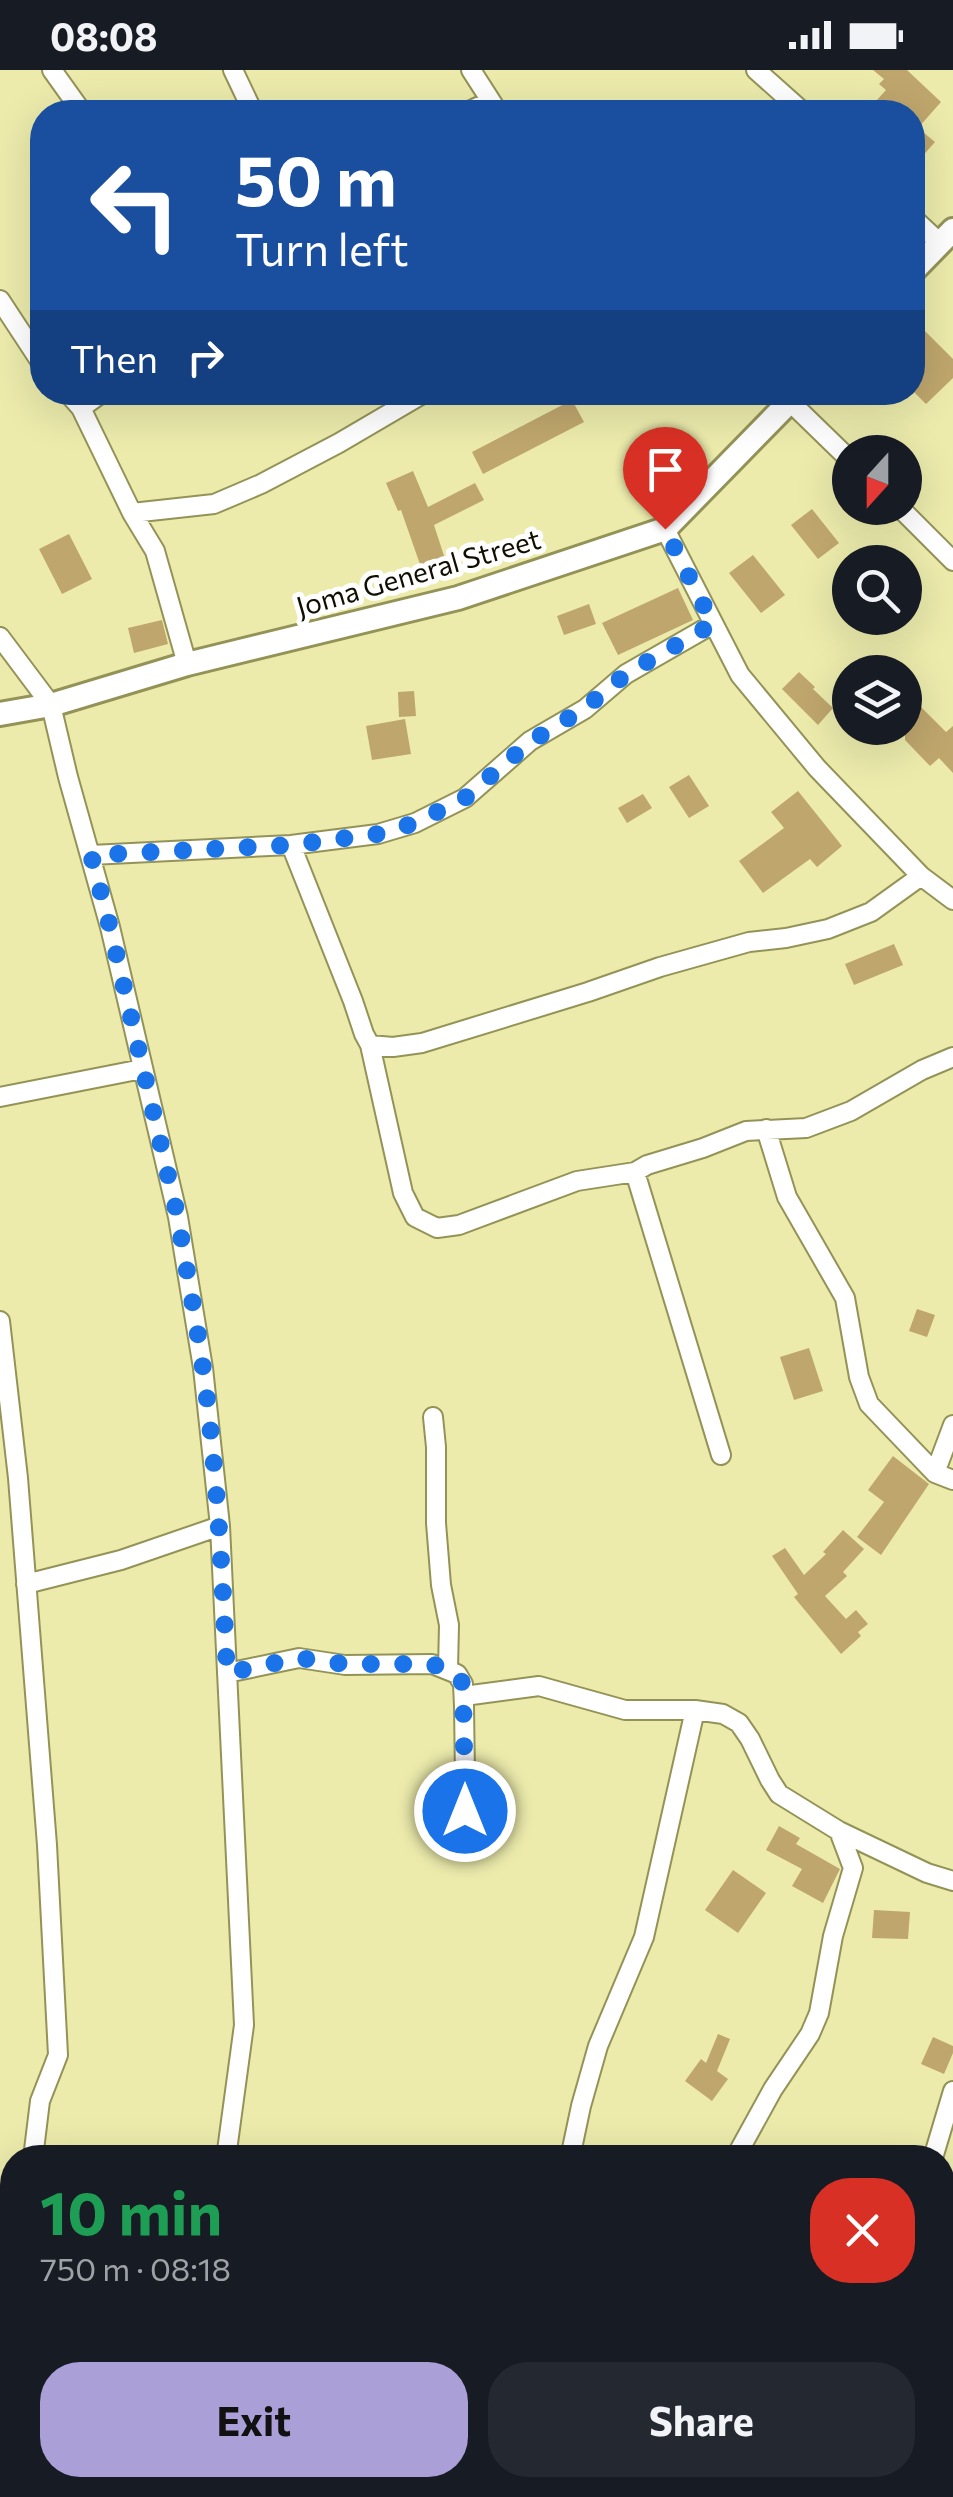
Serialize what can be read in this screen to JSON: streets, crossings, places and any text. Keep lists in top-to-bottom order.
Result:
{
  "streets": {
    "street": ["Joma General Street"]
  },
  "north": "bottom",
  "page": {
    "status": "08:08",
    "turn": ["50 m", "Turn left"],
    "then": "Then",
    "heading": ["10 min", "750 m · 08:18"],
    "buttons": ["Exit", "Share"]
  }
}
